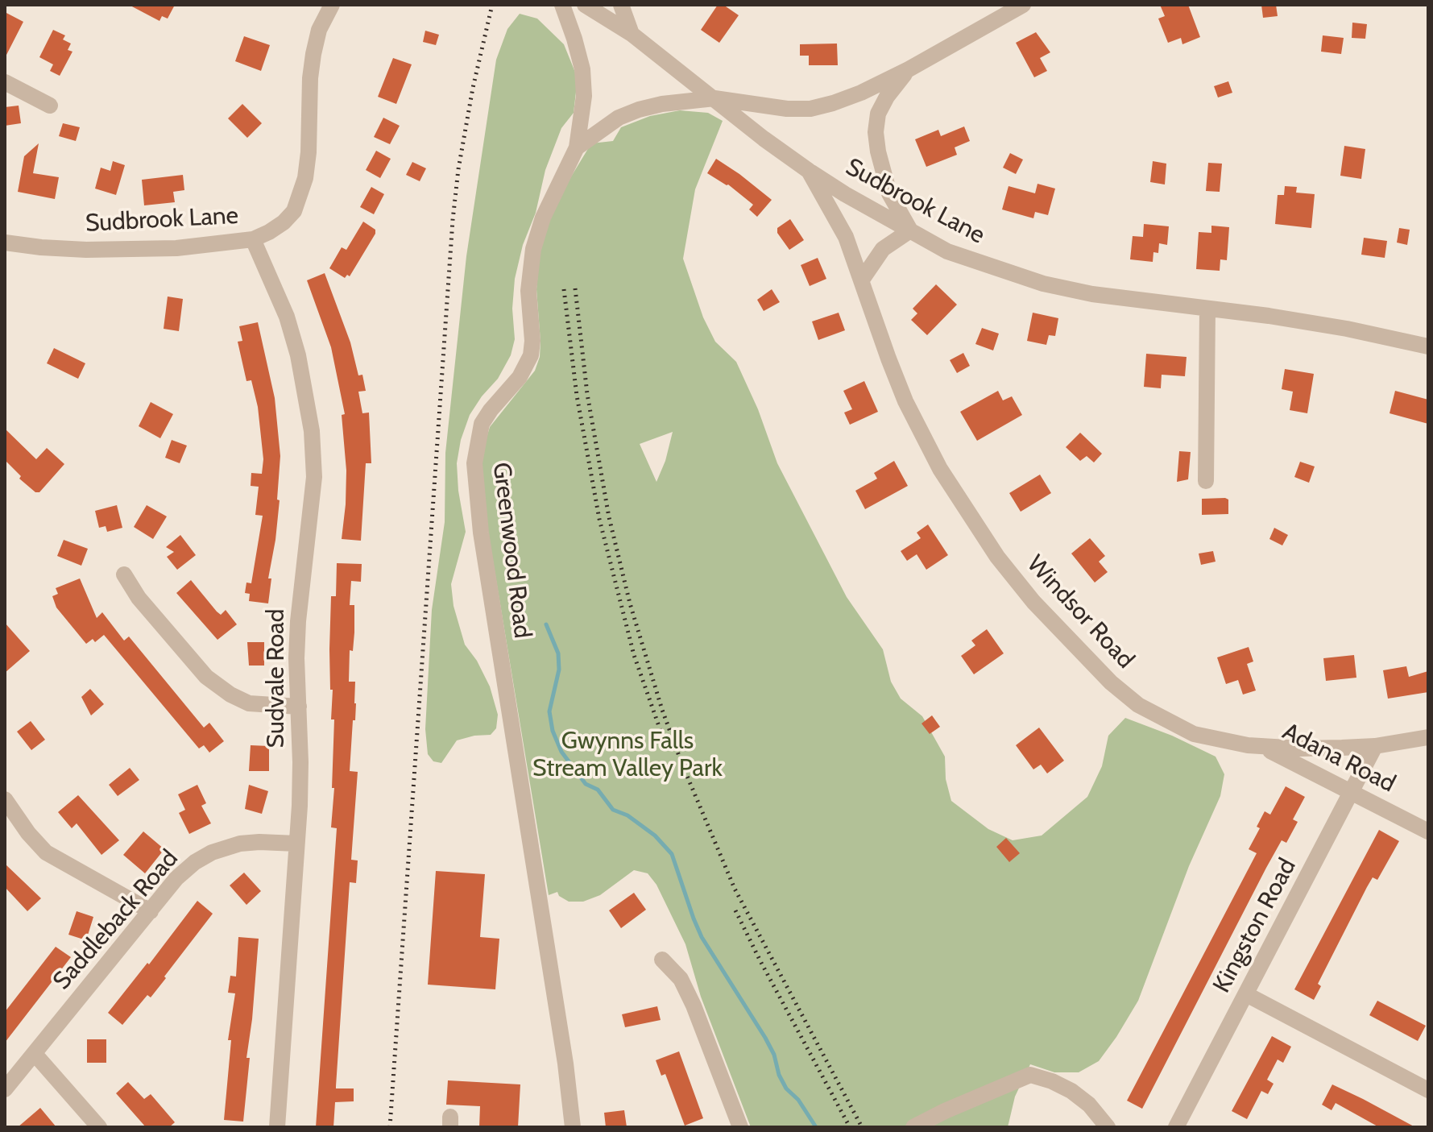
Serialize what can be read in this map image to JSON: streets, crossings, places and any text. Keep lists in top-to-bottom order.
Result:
{
  "streets": {
    "street": [
      "Sudbrook Lane",
      "Greenwood Road",
      "Windsor Road",
      "Sudvale Road",
      "Adana Road",
      "Saddleback Road",
      "Kingston Road"
    ]
  },
  "crossings": [
    ["Sudbrook Lane", "Windsor Road"],
    ["Sudbrook Lane", "Sudvale Road"],
    ["Windsor Road", "Adana Road"],
    ["Windsor Road", "Kingston Road"],
    ["Sudvale Road", "Saddleback Road"],
    ["Adana Road", "Kingston Road"]
  ],
  "parks": ["Gwynns Falls Stream Valley Park"]
}
